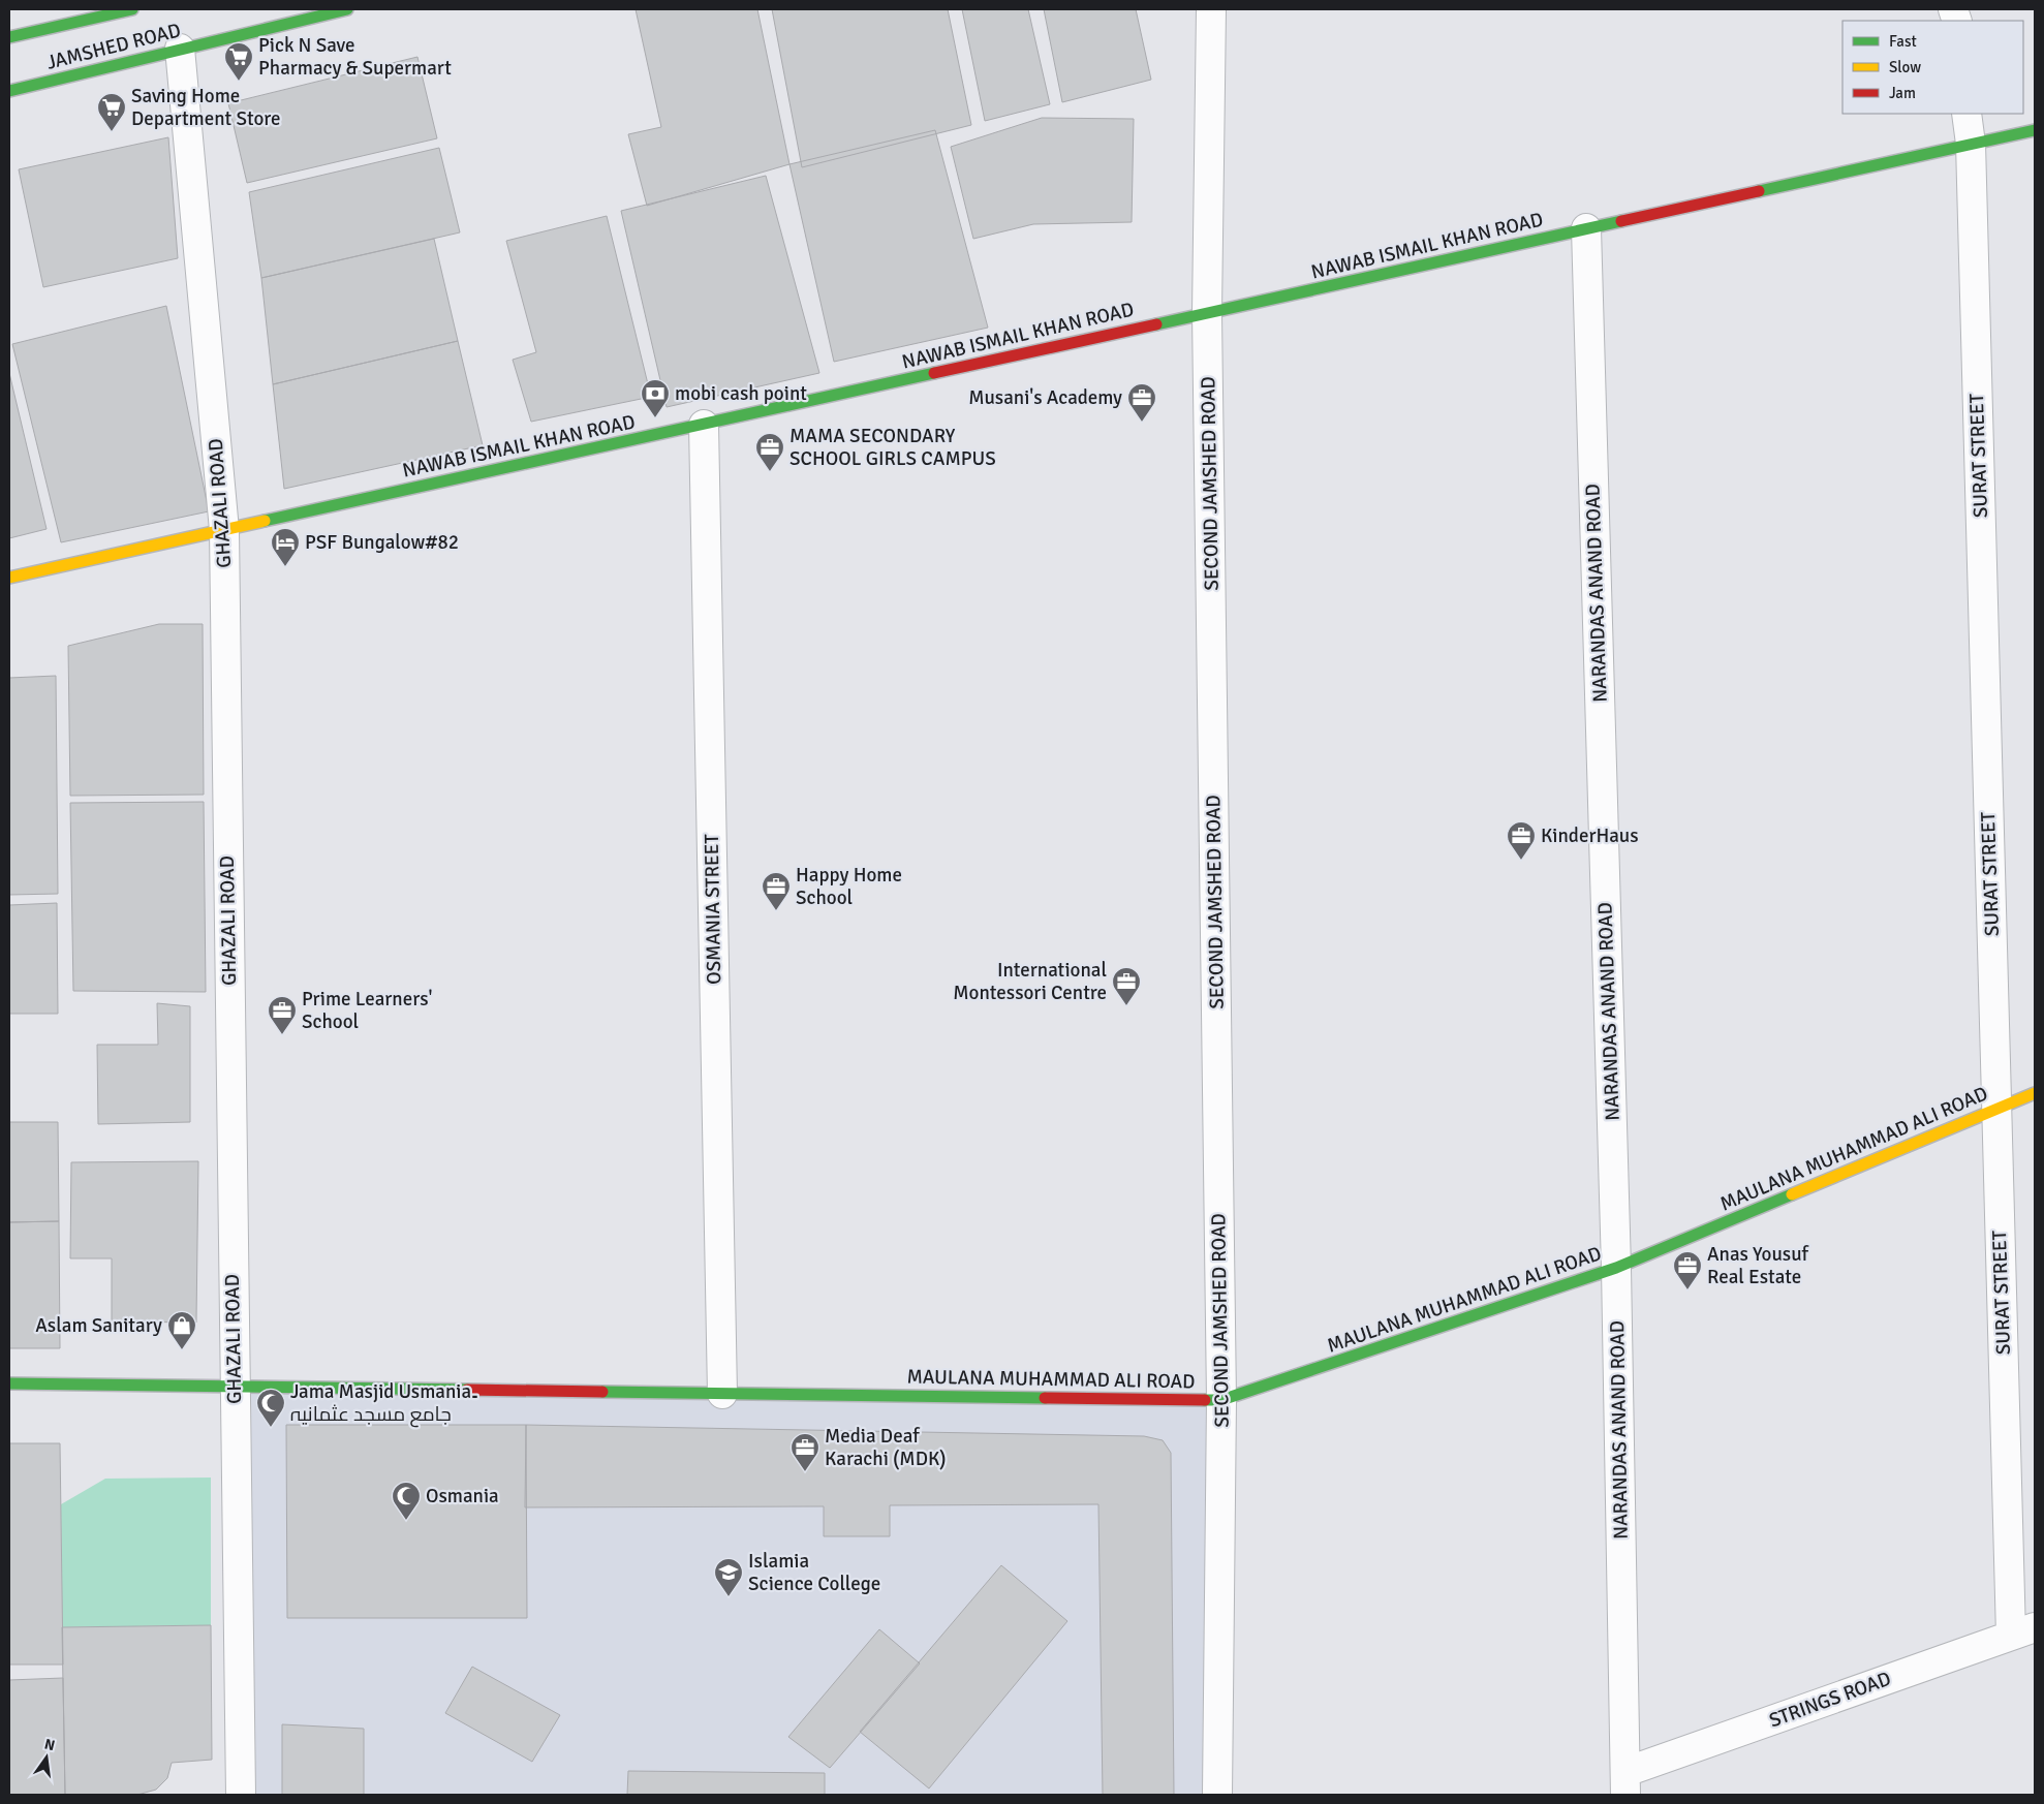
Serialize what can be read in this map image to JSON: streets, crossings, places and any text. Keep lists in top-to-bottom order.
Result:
{
  "streets": {
    "street": [
      "JAMSHED ROAD",
      "NAWAB ISMAIL KHAN ROAD",
      "SURAT STREET",
      "SECOND JAMSHED ROAD",
      "GHAZALI ROAD",
      "NARANDAS ANAND ROAD",
      "OSMANIA STREET",
      "MAULANA MUHAMMAD ALI ROAD",
      "STRINGS ROAD"
    ]
  },
  "crossings": [
    ["JAMSHED ROAD", "GHAZALI ROAD"],
    ["NAWAB ISMAIL KHAN ROAD", "SURAT STREET"],
    ["NAWAB ISMAIL KHAN ROAD", "SECOND JAMSHED ROAD"],
    ["NAWAB ISMAIL KHAN ROAD", "GHAZALI ROAD"],
    ["NAWAB ISMAIL KHAN ROAD", "NARANDAS ANAND ROAD"],
    ["NAWAB ISMAIL KHAN ROAD", "OSMANIA STREET"],
    ["SURAT STREET", "MAULANA MUHAMMAD ALI ROAD"],
    ["SURAT STREET", "STRINGS ROAD"],
    ["SECOND JAMSHED ROAD", "MAULANA MUHAMMAD ALI ROAD"],
    ["GHAZALI ROAD", "MAULANA MUHAMMAD ALI ROAD"],
    ["NARANDAS ANAND ROAD", "MAULANA MUHAMMAD ALI ROAD"],
    ["NARANDAS ANAND ROAD", "STRINGS ROAD"],
    ["OSMANIA STREET", "MAULANA MUHAMMAD ALI ROAD"]
  ],
  "places": {
    "supermarket": ["Pick N Save Pharmacy & Supermart", "Saving Home Department Store"],
    "bank": ["mobi cash point"],
    "office": [
      "Musani's Academy",
      "MAMA SECONDARY SCHOOL GIRLS CAMPUS",
      "KinderHaus",
      "Happy Home School",
      "International Montessori Centre",
      "Prime Learners' School",
      "Anas Yousuf Real Estate",
      "Media Deaf Karachi (MDK)"
    ],
    "hotel": ["PSF Bungalow#82"],
    "shop": ["Aslam Sanitary"],
    "mosque": ["Jama Masjid Usmania۔ جامع مسجد عثمانیہ", "Osmania"],
    "school or university": ["Islamia Science College"]
  },
  "legend": ["Fast", "Slow", "Jam"],
  "north": "top"
}
